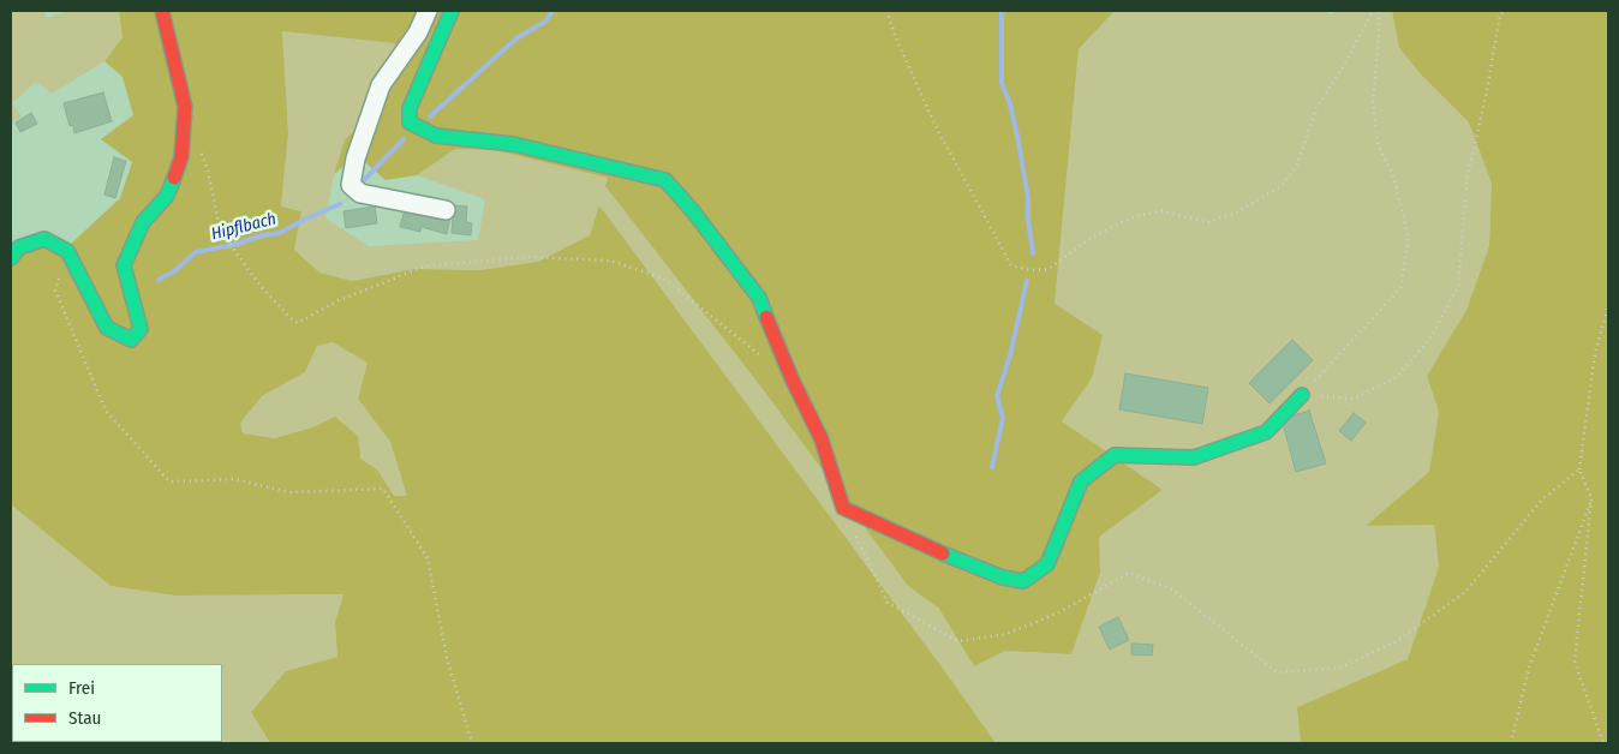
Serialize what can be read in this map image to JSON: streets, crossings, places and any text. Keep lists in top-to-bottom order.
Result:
{
  "water": ["Hipflbach"],
  "legend": ["Frei", "Stau"]
}
